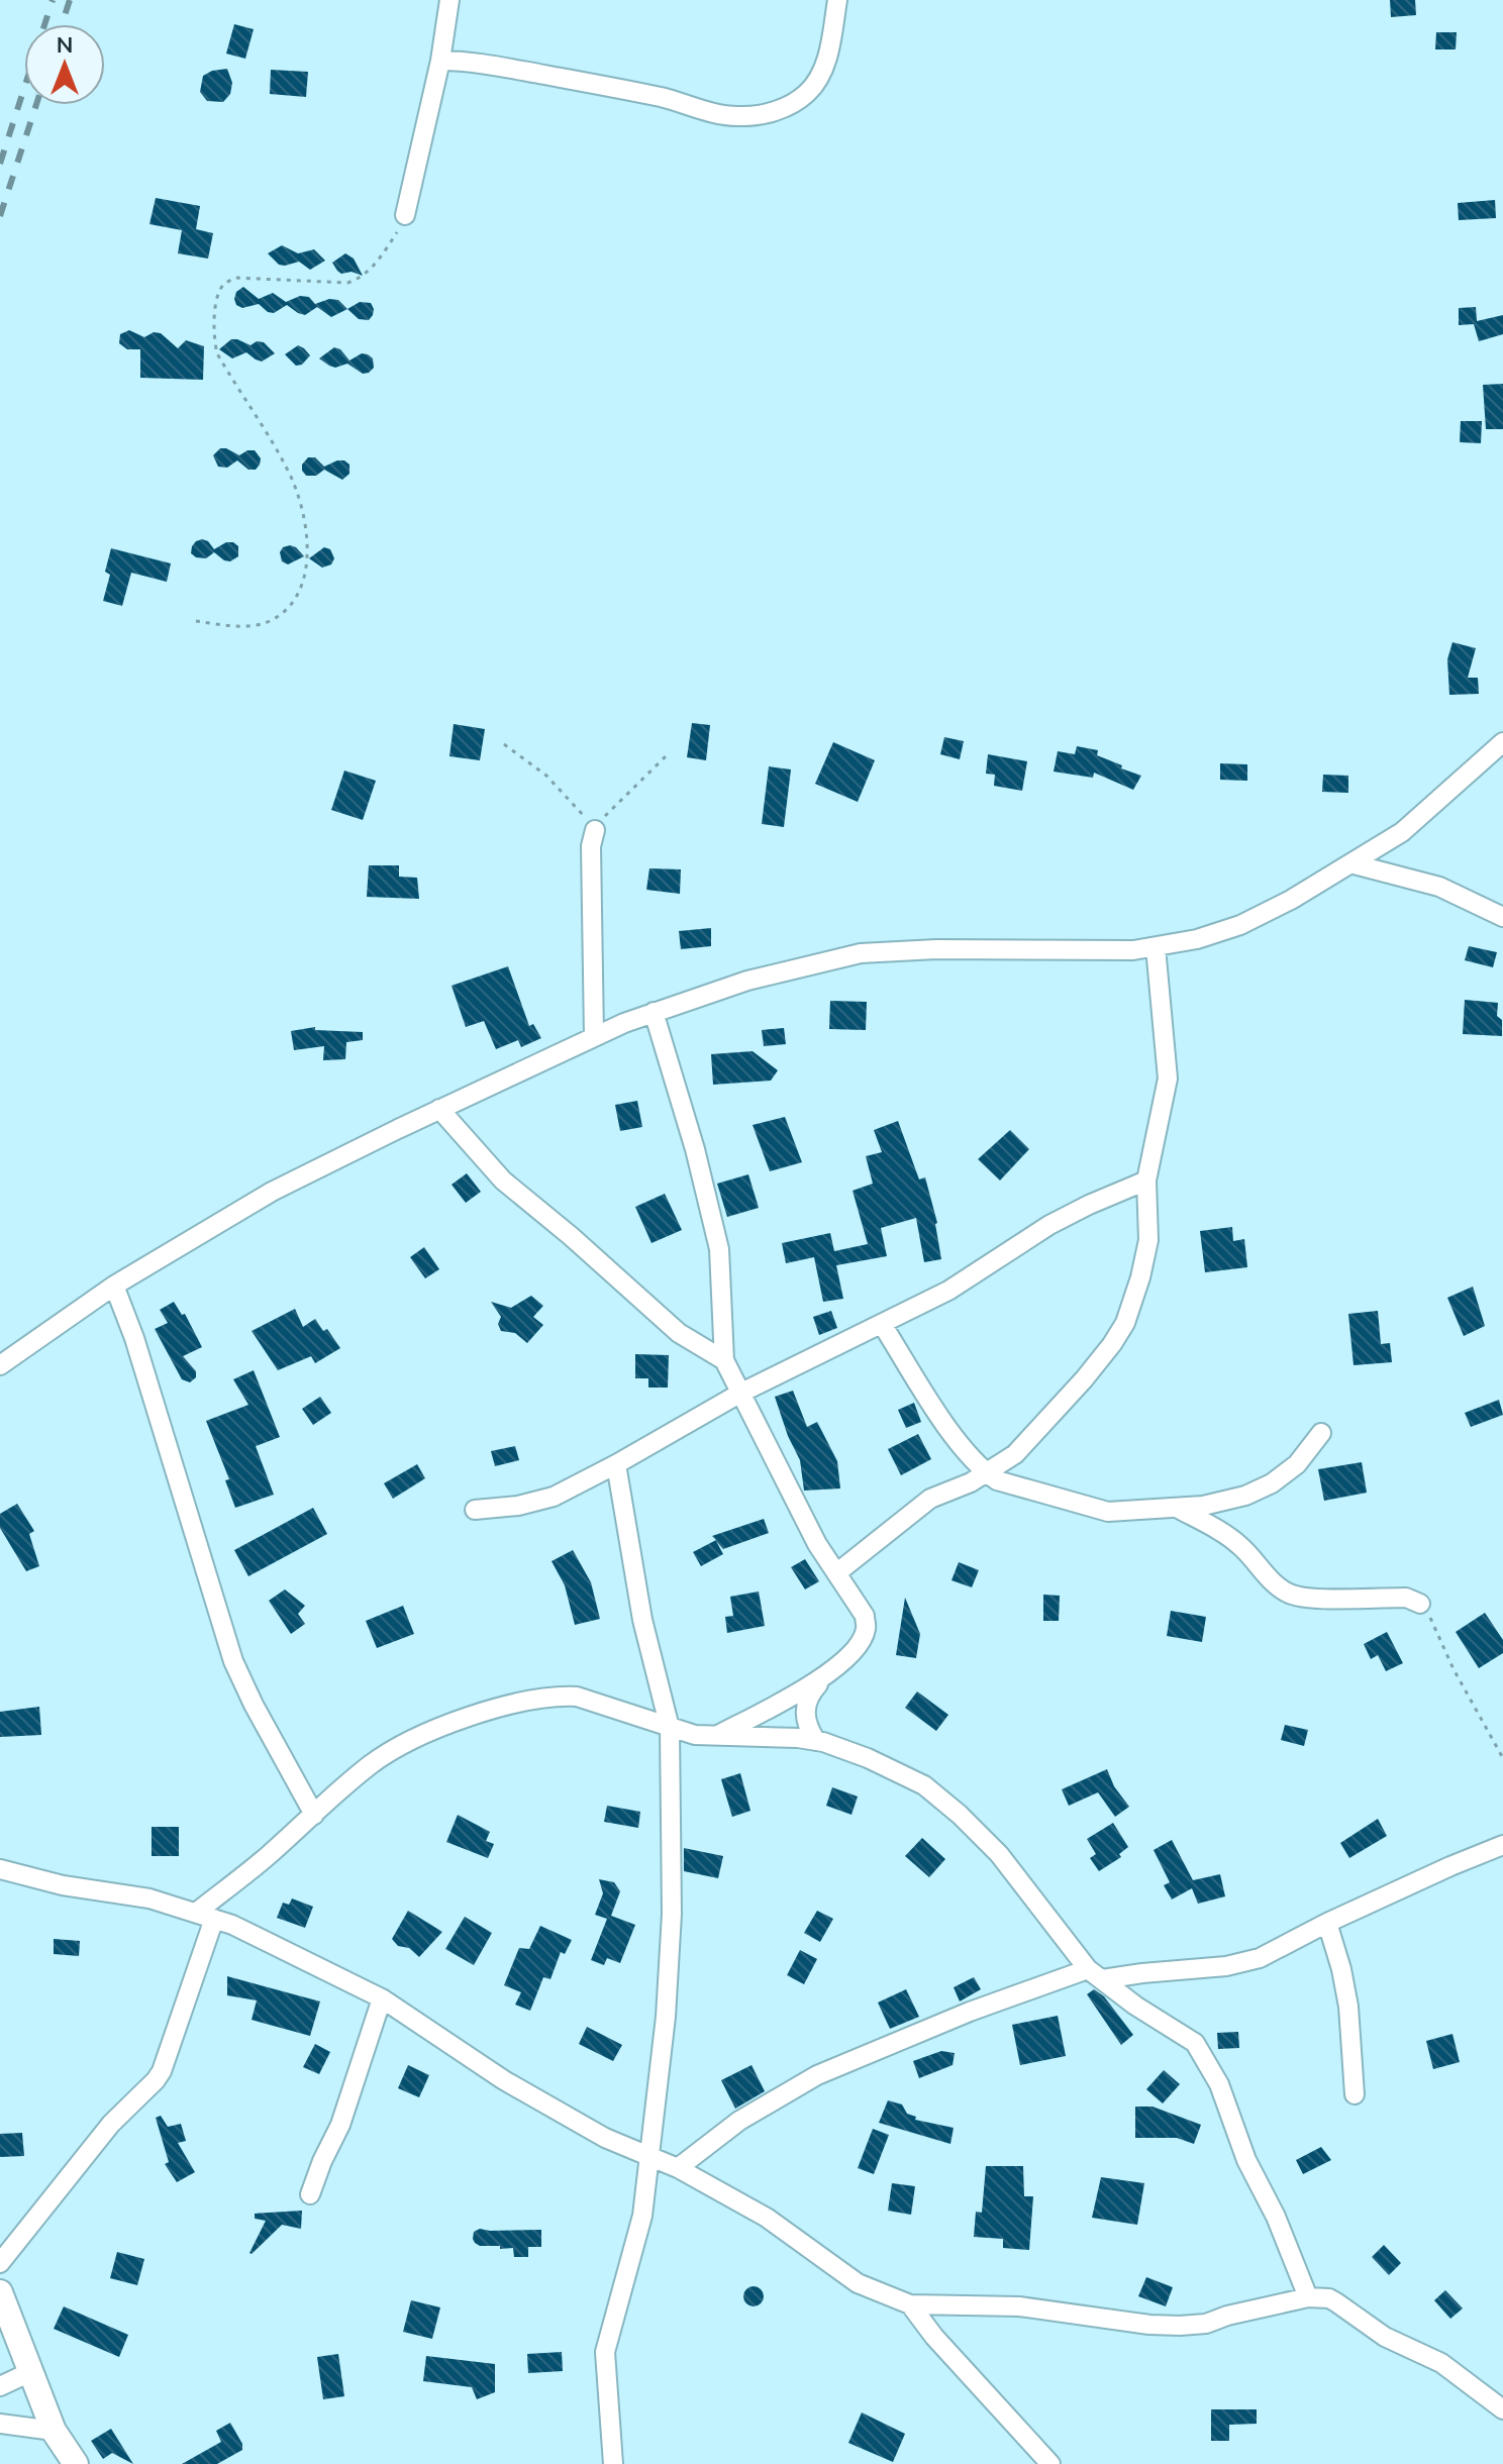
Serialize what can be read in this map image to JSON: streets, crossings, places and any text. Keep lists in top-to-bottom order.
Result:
{
  "north": "top"
}
